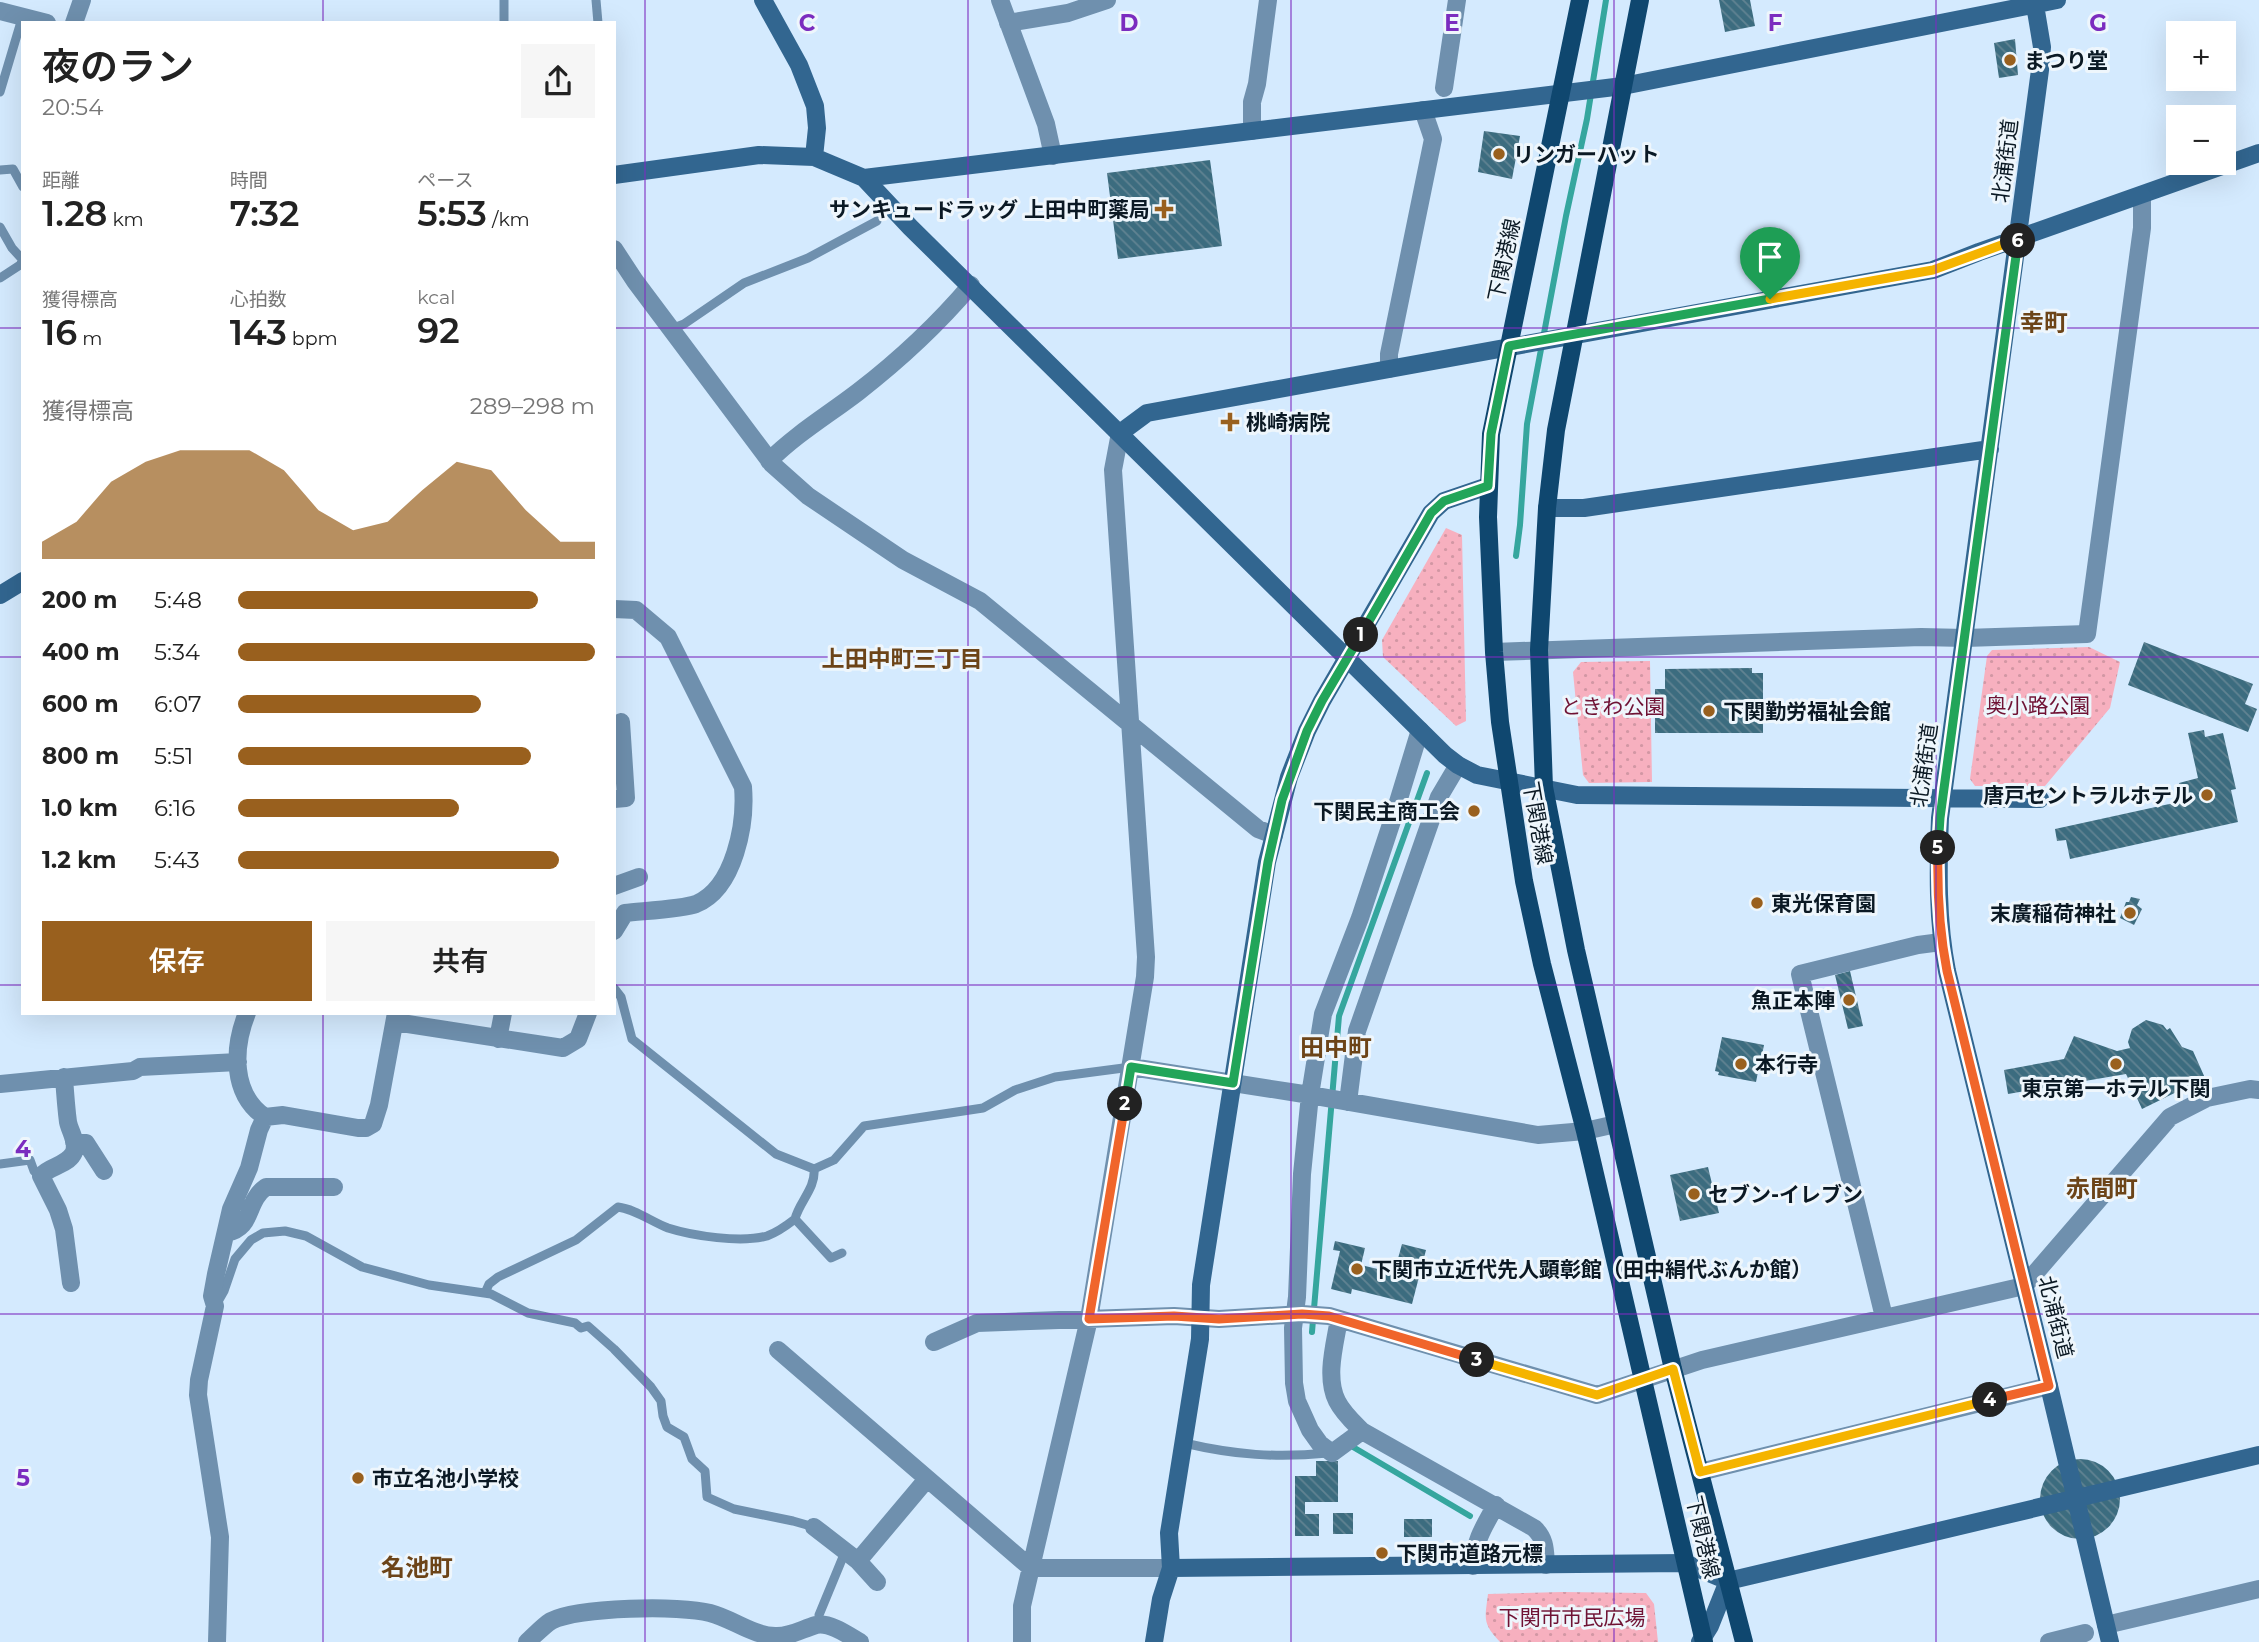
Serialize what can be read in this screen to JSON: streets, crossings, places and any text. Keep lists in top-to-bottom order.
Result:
{
  "streets": {
    "main road": ["下関港線"],
    "street": ["北浦街道"]
  },
  "districts": [
    "幸町",
    "上田中町三丁目",
    "田中町",
    "赤間町",
    "名池町"
  ],
  "parks": ["奥小路公園", "ときわ公園", "下関市市民広場"],
  "places": {
    "other": [
      "まつり堂",
      "リンガーハット",
      "下関勤労福祉会館",
      "唐戸セントラルホテル",
      "下関民主商工会",
      "東光保育園",
      "末廣稲荷神社",
      "魚正本陣",
      "本行寺",
      "東京第一ホテル下関",
      "セブン-イレブン",
      "下関市立近代先人顕彰館（田中絹代ぶんか館）",
      "市立名池小学校",
      "下関市道路元標"
    ],
    "health": ["サンキュードラッグ 上田中町薬局", "桃崎病院"]
  },
  "page": {
    "map_buttons": ["+", "−"],
    "heading": ["夜のラン", "20:54"],
    "stats": [
      ["距離", "1.28 km"],
      ["時間", "7:32"],
      ["ペース", "5:53 /km"],
      ["獲得標高", "16 m"],
      ["心拍数", "143 bpm"],
      ["kcal", "92"]
    ],
    "pins": [
      "6",
      "1",
      "5",
      "2",
      "3",
      "4"
    ],
    "chart": ["獲得標高", "289–298 m"],
    "list": [
      {
        "name": "200 m",
        "note": "5:48"
      },
      {
        "name": "400 m",
        "note": "5:34"
      },
      {
        "name": "600 m",
        "note": "6:07"
      },
      {
        "name": "800 m",
        "note": "5:51"
      },
      {
        "name": "1.0 km",
        "note": "6:16"
      },
      {
        "name": "1.2 km",
        "note": "5:43"
      }
    ],
    "buttons": ["保存", "共有"]
  },
  "grid": {
    "columns": [
      "C",
      "D",
      "E",
      "F",
      "G"
    ],
    "rows": ["4", "5"]
  }
}
